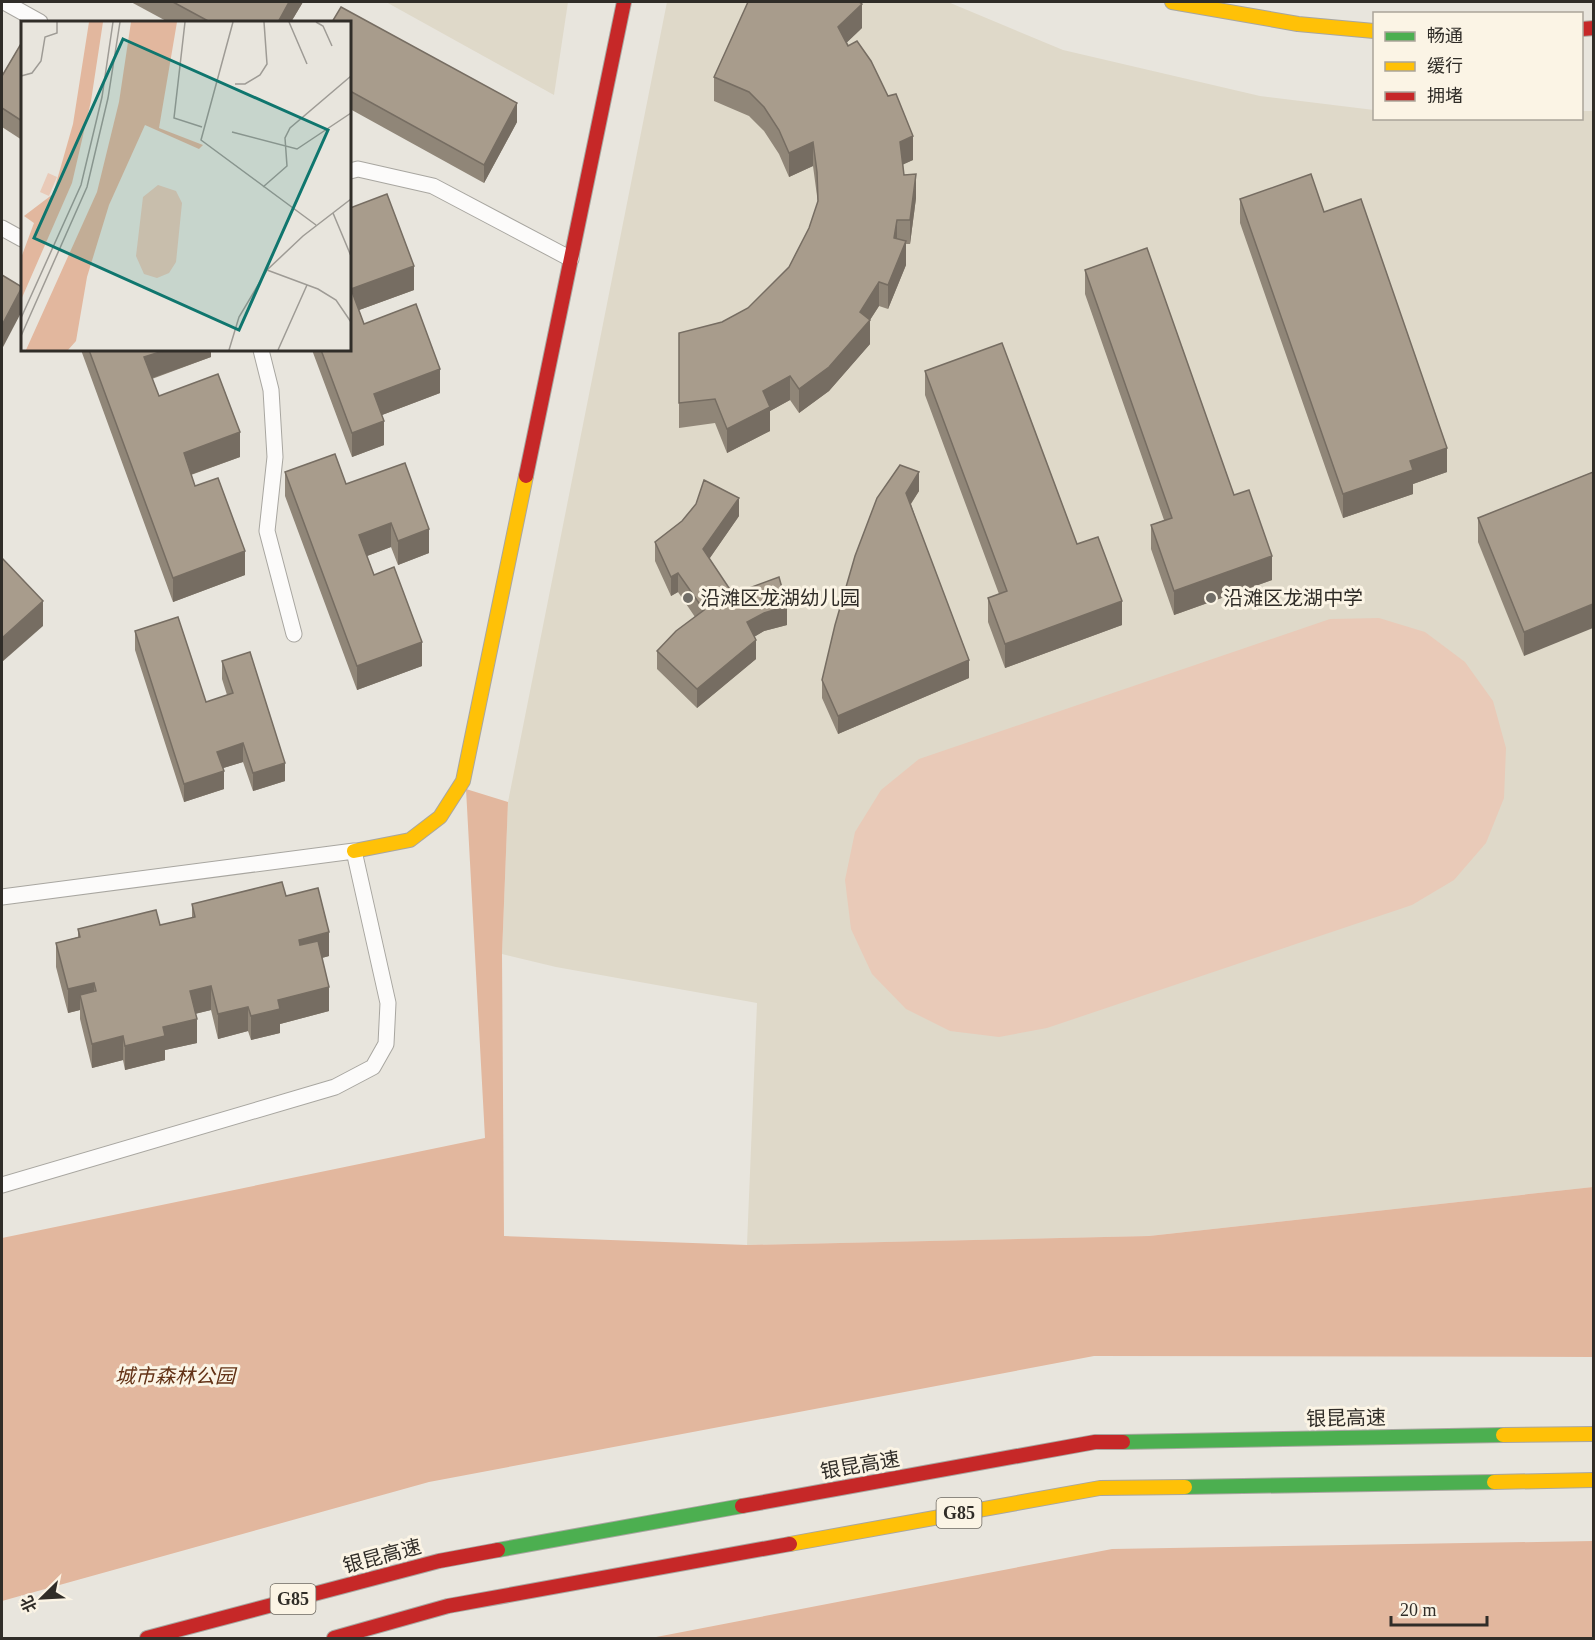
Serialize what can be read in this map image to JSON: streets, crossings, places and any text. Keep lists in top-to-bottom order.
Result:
{
  "streets": {
    "main road": ["银昆高速", "G85"]
  },
  "parks": ["城市森林公园"],
  "places": ["沿滩区龙湖幼儿园", "沿滩区龙湖中学"],
  "legend": ["畅通", "缓行", "拥堵"],
  "scale_bar": "20 m",
  "north": "bottom left"
}
